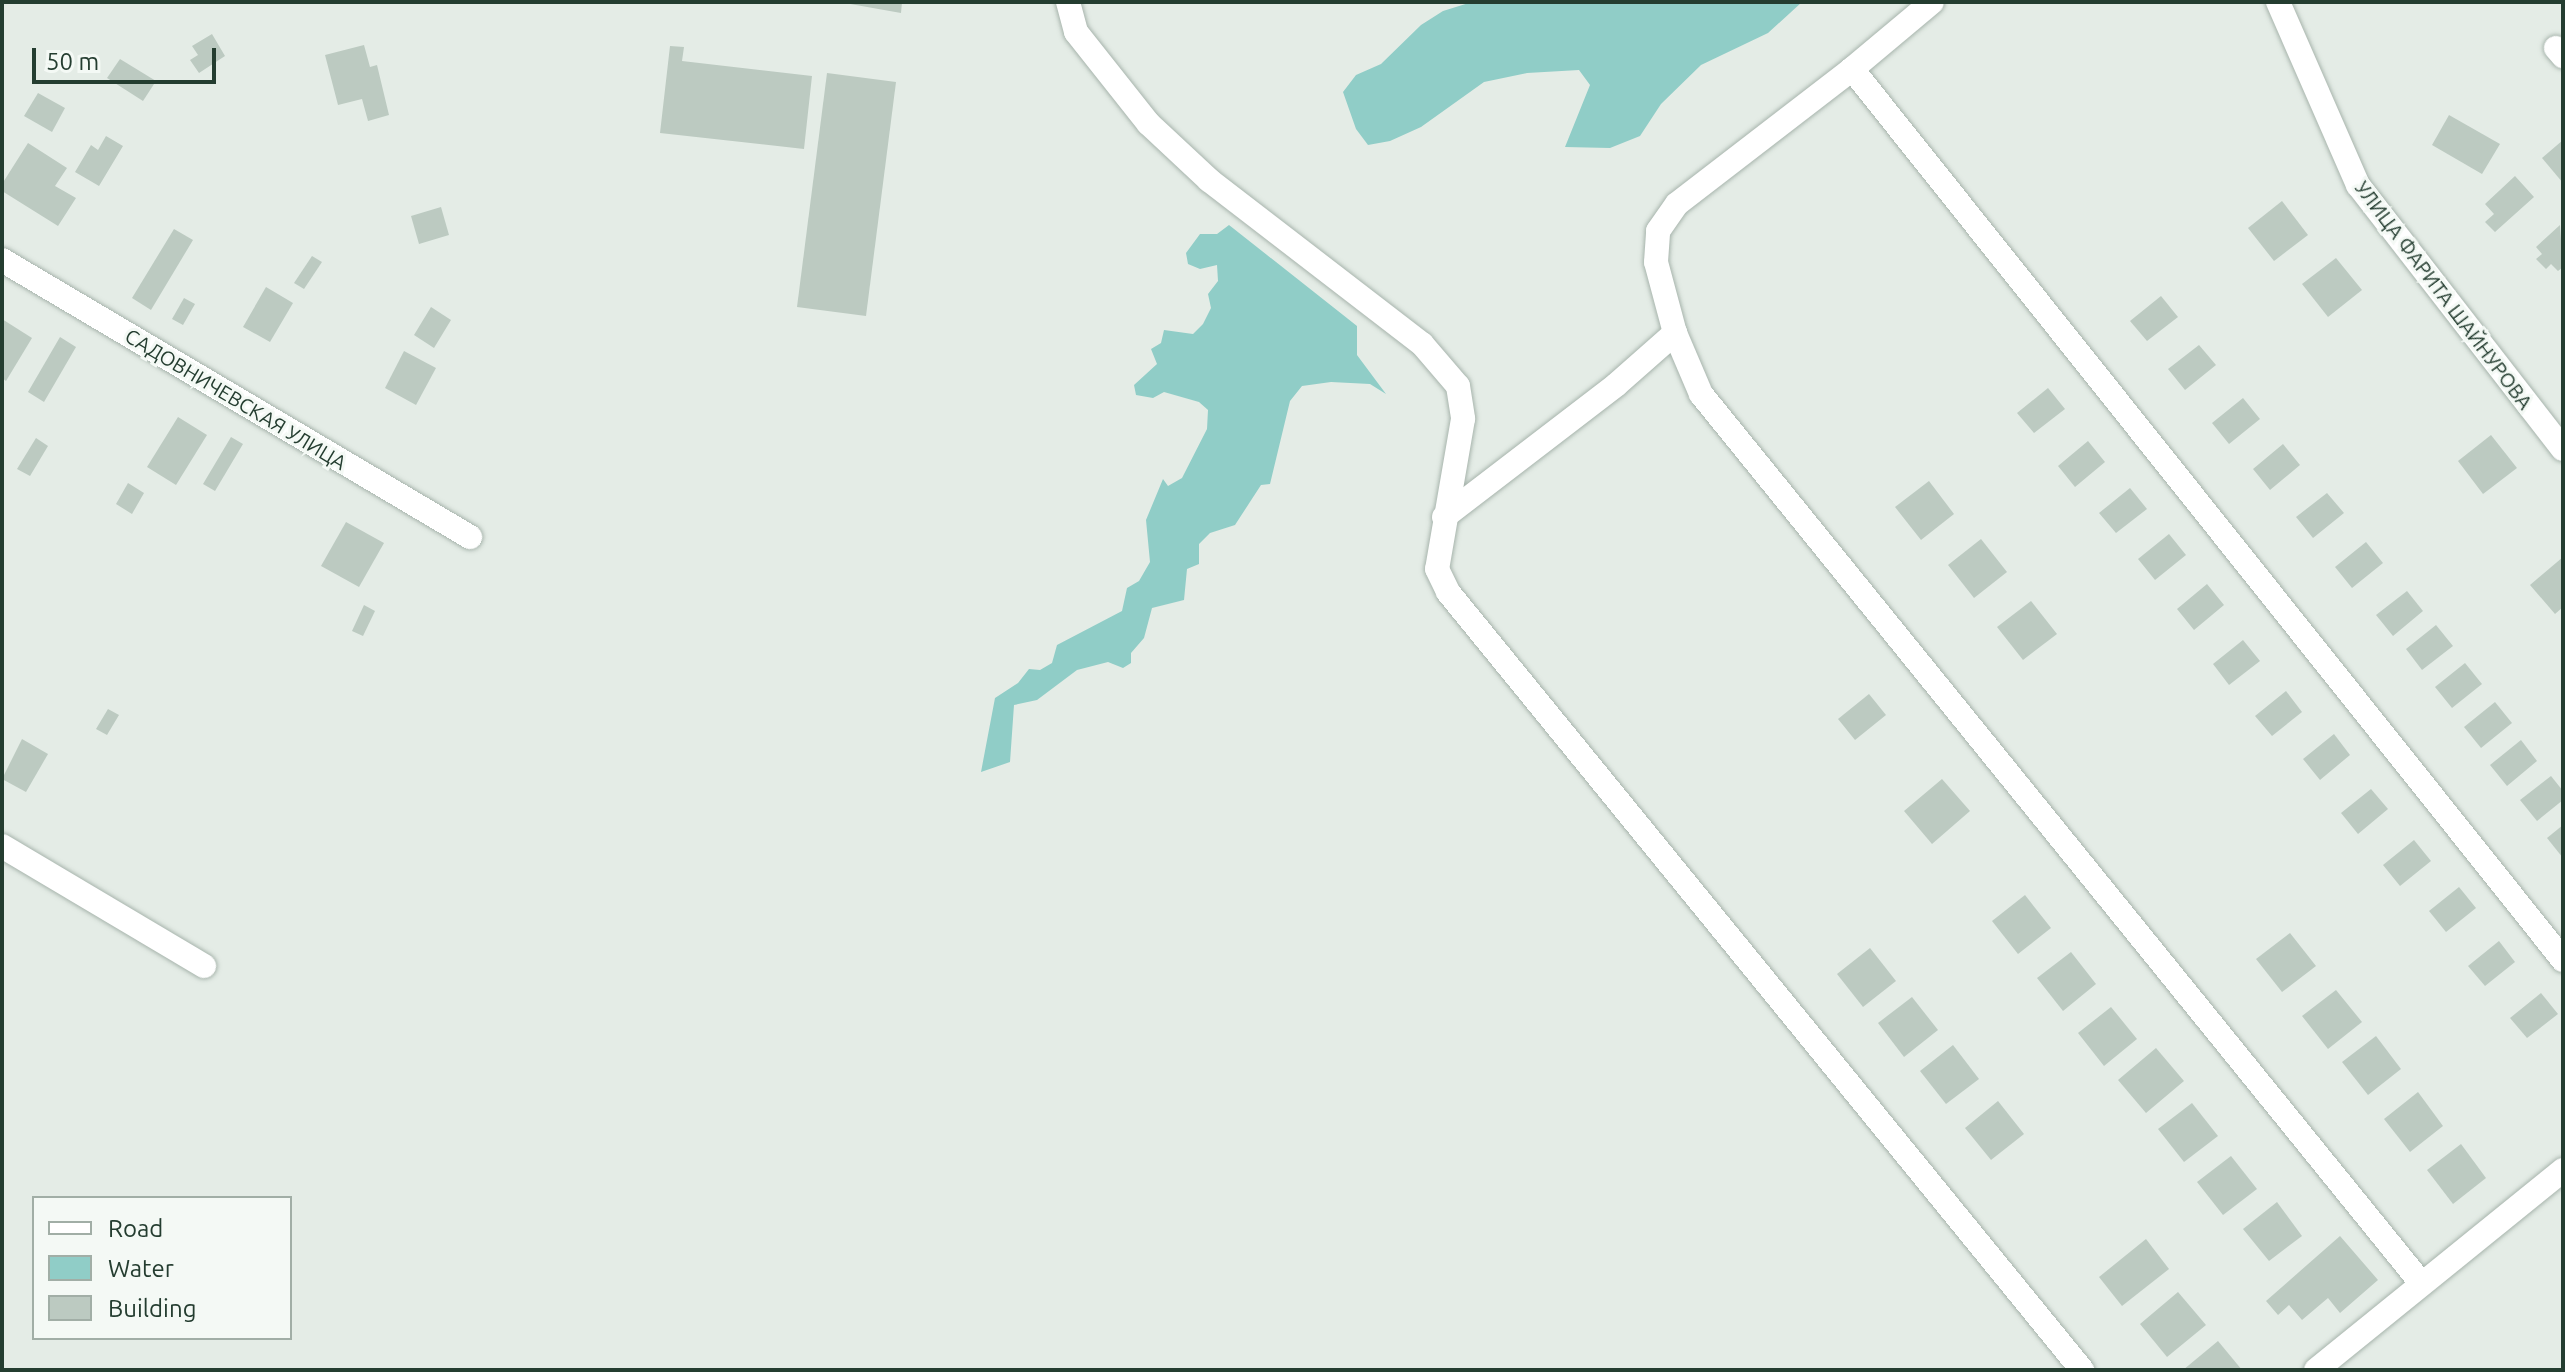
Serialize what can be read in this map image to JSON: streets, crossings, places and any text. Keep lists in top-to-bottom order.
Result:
{
  "streets": {
    "street": ["УЛИЦА ФАРИТА ШАЙНУРОВА", "САДОВНИЧЕВСКАЯ УЛИЦА"]
  },
  "legend": ["Road", "Water", "Building"],
  "scale_bar": "50 m"
}
